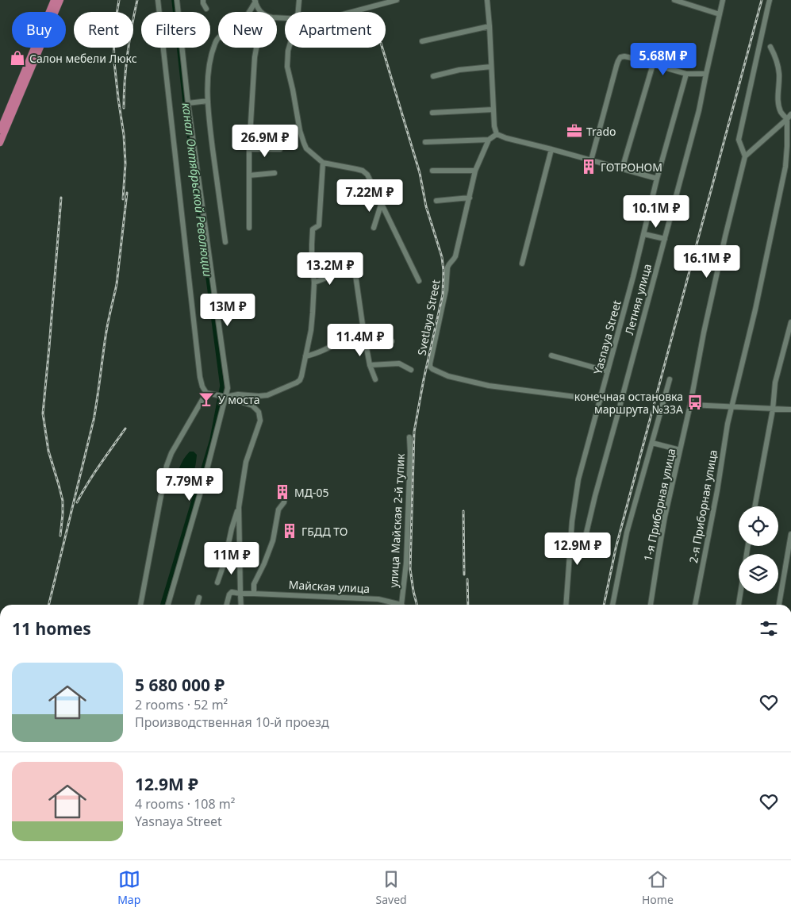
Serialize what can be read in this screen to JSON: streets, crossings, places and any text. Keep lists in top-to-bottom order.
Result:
{
  "streets": {
    "street": [
      "Летняя улица",
      "Svetlaya Street",
      "Yasnaya Street",
      "1-я Приборная улица",
      "2-я Приборная улица",
      "улица Майская 2-й тупик",
      "Майская улица"
    ]
  },
  "crossings": [
    ["Летняя улица", "Yasnaya Street"],
    ["Svetlaya Street", "Yasnaya Street"],
    ["улица Майская 2-й тупик", "Майская улица"]
  ],
  "water": ["канал Октябрьской Революции"],
  "places": {
    "shop": ["Салон мебели Люкс"],
    "office": ["Trado"],
    "building": ["ГОТРОНОМ", "МД-05", "ГБДД ТО"],
    "bar": ["У моста"],
    "bus stop": ["конечная остановка маршрута №33А"]
  },
  "page": {
    "chip": [
      "Buy",
      "Rent",
      "Filters",
      "New",
      "Apartment"
    ],
    "price": [
      "5.68M ₽",
      "26.9M ₽",
      "7.22M ₽",
      "10.1M ₽",
      "16.1M ₽",
      "13.2M ₽",
      "13M ₽",
      "11.4M ₽",
      "7.79M ₽",
      "12.9M ₽",
      "11M ₽"
    ],
    "heading": "11 homes",
    "list": [
      {
        "name": "5 680 000 ₽",
        "note": "2 rooms · 52 m² · Производственная 10-й проезд"
      },
      {
        "name": "12.9M ₽",
        "note": "4 rooms · 108 m² · Yasnaya Street"
      }
    ],
    "tabs": ["Map", "Saved", "Home"]
  }
}
